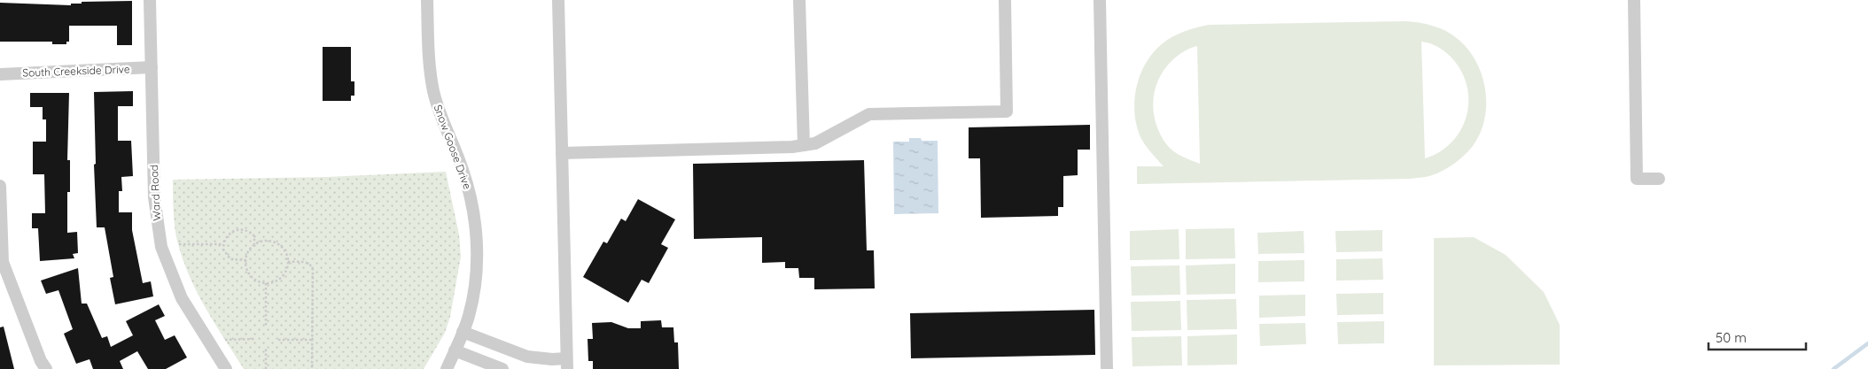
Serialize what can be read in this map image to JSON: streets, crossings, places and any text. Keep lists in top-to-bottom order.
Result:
{
  "streets": {
    "street": ["South Creekside Drive", "Snow Goose Drive", "Ward Road"]
  },
  "crossings": [
    ["South Creekside Drive", "Ward Road"]
  ],
  "scale_bar": "50 m"
}
